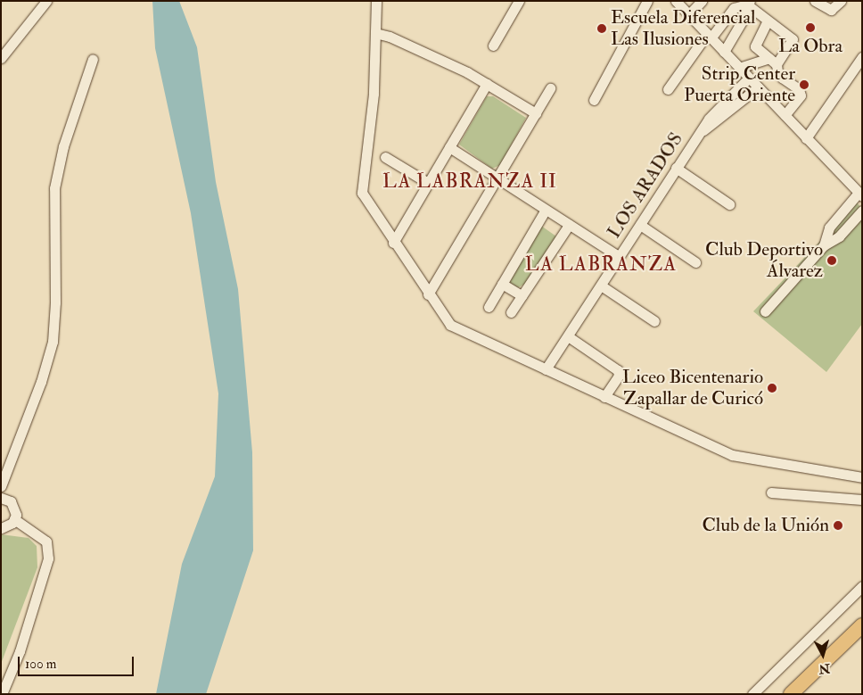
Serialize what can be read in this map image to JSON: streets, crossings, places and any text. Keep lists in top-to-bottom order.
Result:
{
  "streets": {
    "street": ["LOS ARADOS"]
  },
  "districts": ["LA LABRANZA II", "LA LABRANZA"],
  "places": [
    "La Obra",
    "Escuela Diferencial Las Ilusiones",
    "Strip Center Puerta Oriente",
    "Club Deportivo Álvarez",
    "Liceo Bicentenario Zapallar de Curicó",
    "Club de la Unión"
  ],
  "scale_bar": "100 m",
  "north": "bottom"
}
